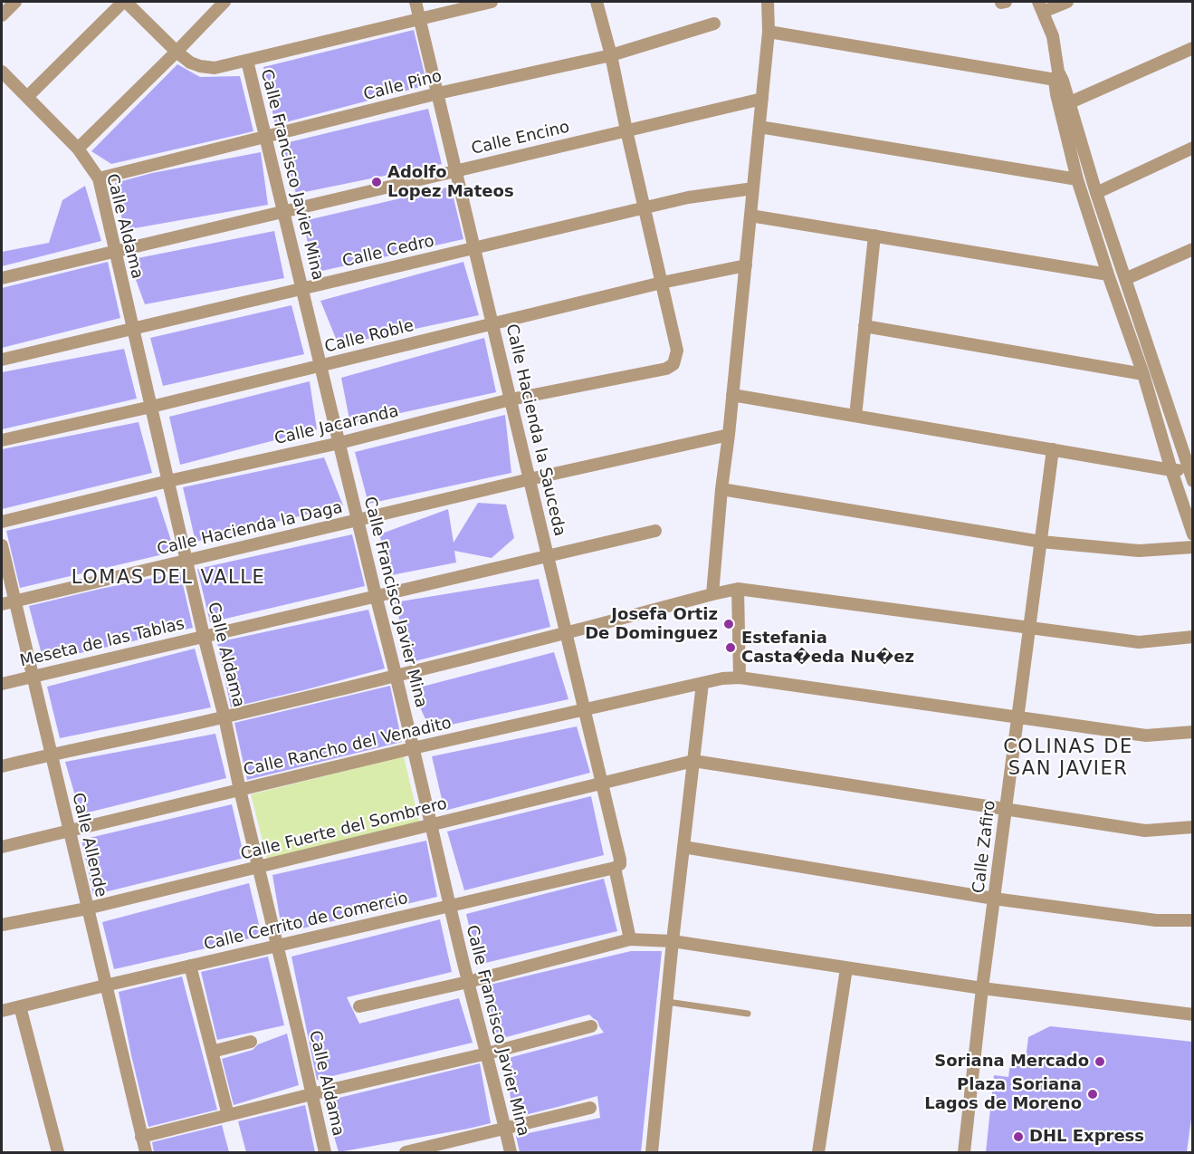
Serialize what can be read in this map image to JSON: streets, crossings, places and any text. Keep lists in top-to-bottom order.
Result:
{
  "streets": {
    "street": [
      "Calle Pino",
      "Calle Encino",
      "Calle Francisco Javier Mina",
      "Calle Aldama",
      "Calle Cedro",
      "Calle Roble",
      "Calle Jacaranda",
      "Calle Hacienda la Sauceda",
      "Calle Hacienda la Daga",
      "Meseta de las Tablas",
      "Calle Rancho del Venadito",
      "Calle Fuerte del Sombrero",
      "Calle Allende",
      "Calle Zafiro",
      "Calle Cerrito de Comercio"
    ]
  },
  "crossings": [
    ["Calle Pino", "Calle Francisco Javier Mina"],
    ["Calle Pino", "Calle Aldama"],
    ["Calle Pino", "Calle Hacienda la Sauceda"],
    ["Calle Encino", "Calle Francisco Javier Mina"],
    ["Calle Encino", "Calle Aldama"],
    ["Calle Encino", "Calle Hacienda la Sauceda"],
    ["Calle Francisco Javier Mina", "Calle Cedro"],
    ["Calle Francisco Javier Mina", "Calle Roble"],
    ["Calle Francisco Javier Mina", "Calle Jacaranda"],
    ["Calle Francisco Javier Mina", "Calle Hacienda la Daga"],
    ["Calle Francisco Javier Mina", "Meseta de las Tablas"],
    ["Calle Francisco Javier Mina", "Calle Rancho del Venadito"],
    ["Calle Francisco Javier Mina", "Calle Fuerte del Sombrero"],
    ["Calle Francisco Javier Mina", "Calle Cerrito de Comercio"],
    ["Calle Aldama", "Calle Cedro"],
    ["Calle Aldama", "Calle Roble"],
    ["Calle Aldama", "Calle Jacaranda"],
    ["Calle Aldama", "Calle Hacienda la Daga"],
    ["Calle Aldama", "Meseta de las Tablas"],
    ["Calle Aldama", "Calle Rancho del Venadito"],
    ["Calle Aldama", "Calle Fuerte del Sombrero"],
    ["Calle Aldama", "Calle Cerrito de Comercio"],
    ["Calle Cedro", "Calle Hacienda la Sauceda"],
    ["Calle Roble", "Calle Jacaranda"],
    ["Calle Roble", "Calle Hacienda la Sauceda"],
    ["Calle Jacaranda", "Calle Hacienda la Sauceda"],
    ["Calle Hacienda la Sauceda", "Calle Hacienda la Daga"],
    ["Calle Hacienda la Sauceda", "Meseta de las Tablas"],
    ["Calle Hacienda la Sauceda", "Calle Rancho del Venadito"],
    ["Calle Hacienda la Sauceda", "Calle Fuerte del Sombrero"],
    ["Calle Hacienda la Sauceda", "Calle Cerrito de Comercio"],
    ["Calle Hacienda la Daga", "Calle Allende"],
    ["Meseta de las Tablas", "Calle Allende"],
    ["Calle Rancho del Venadito", "Calle Allende"],
    ["Calle Rancho del Venadito", "Calle Zafiro"],
    ["Calle Fuerte del Sombrero", "Calle Allende"],
    ["Calle Allende", "Calle Cerrito de Comercio"]
  ],
  "districts": ["LOMAS DEL VALLE", "COLINAS DE SAN JAVIER"],
  "places": [
    "Adolfo Lopez Mateos",
    "Josefa Ortiz De Dominguez",
    "Estefania Casta�eda Nu�ez",
    "Soriana Mercado",
    "Plaza Soriana Lagos de Moreno",
    "DHL Express"
  ]
}
